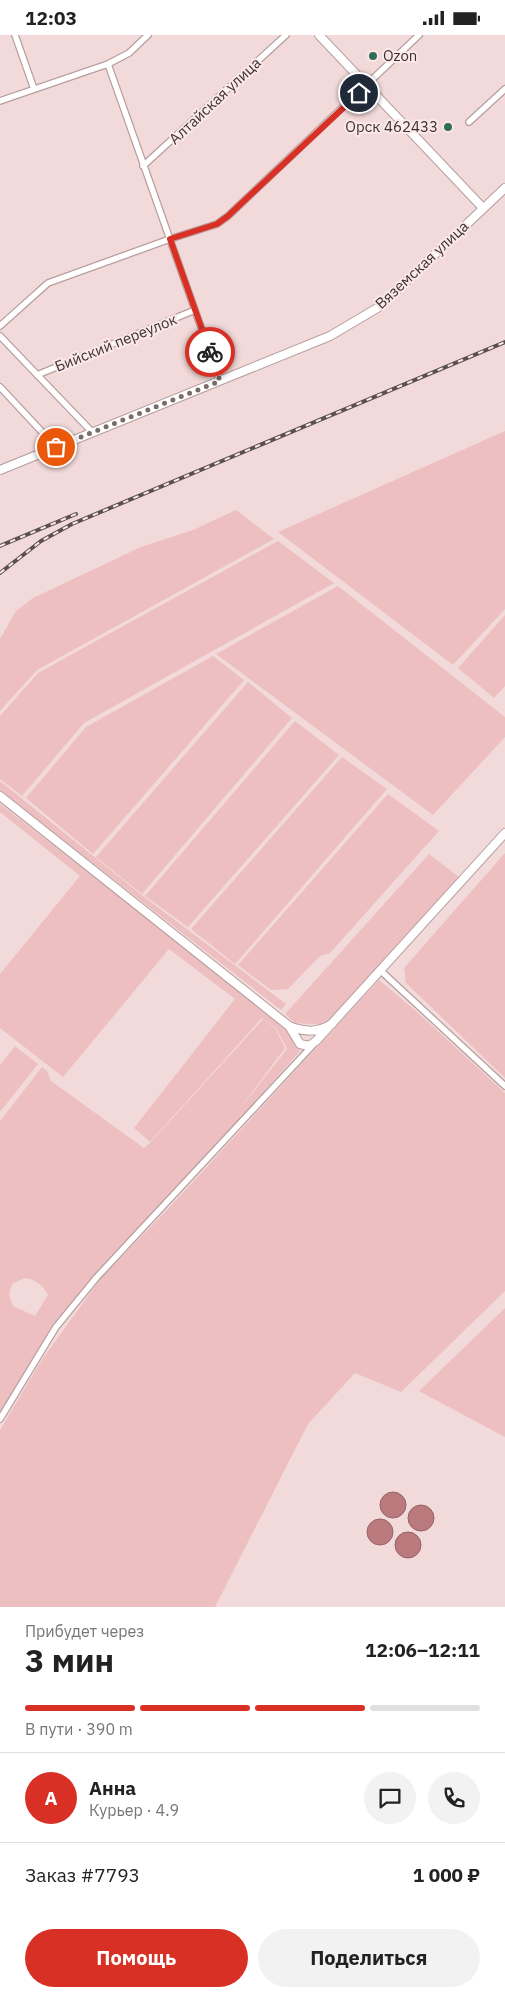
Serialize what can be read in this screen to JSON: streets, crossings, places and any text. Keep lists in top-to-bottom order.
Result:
{
  "streets": {
    "main road": ["Вяземская улица"],
    "street": ["Алтайская улица", "Бийский переулок"]
  },
  "places": ["Ozon", "Орск 462433"],
  "page": {
    "status": "12:03",
    "heading": ["3 мин", "Прибудет через", "12:06–12:11"],
    "panel": [
      "Анна",
      "Курьер · 4.9",
      "Заказ #7793",
      "1 000 ₽"
    ],
    "bar": "В пути · 390 m",
    "round": "А",
    "buttons": ["Помощь", "Поделиться"]
  }
}
